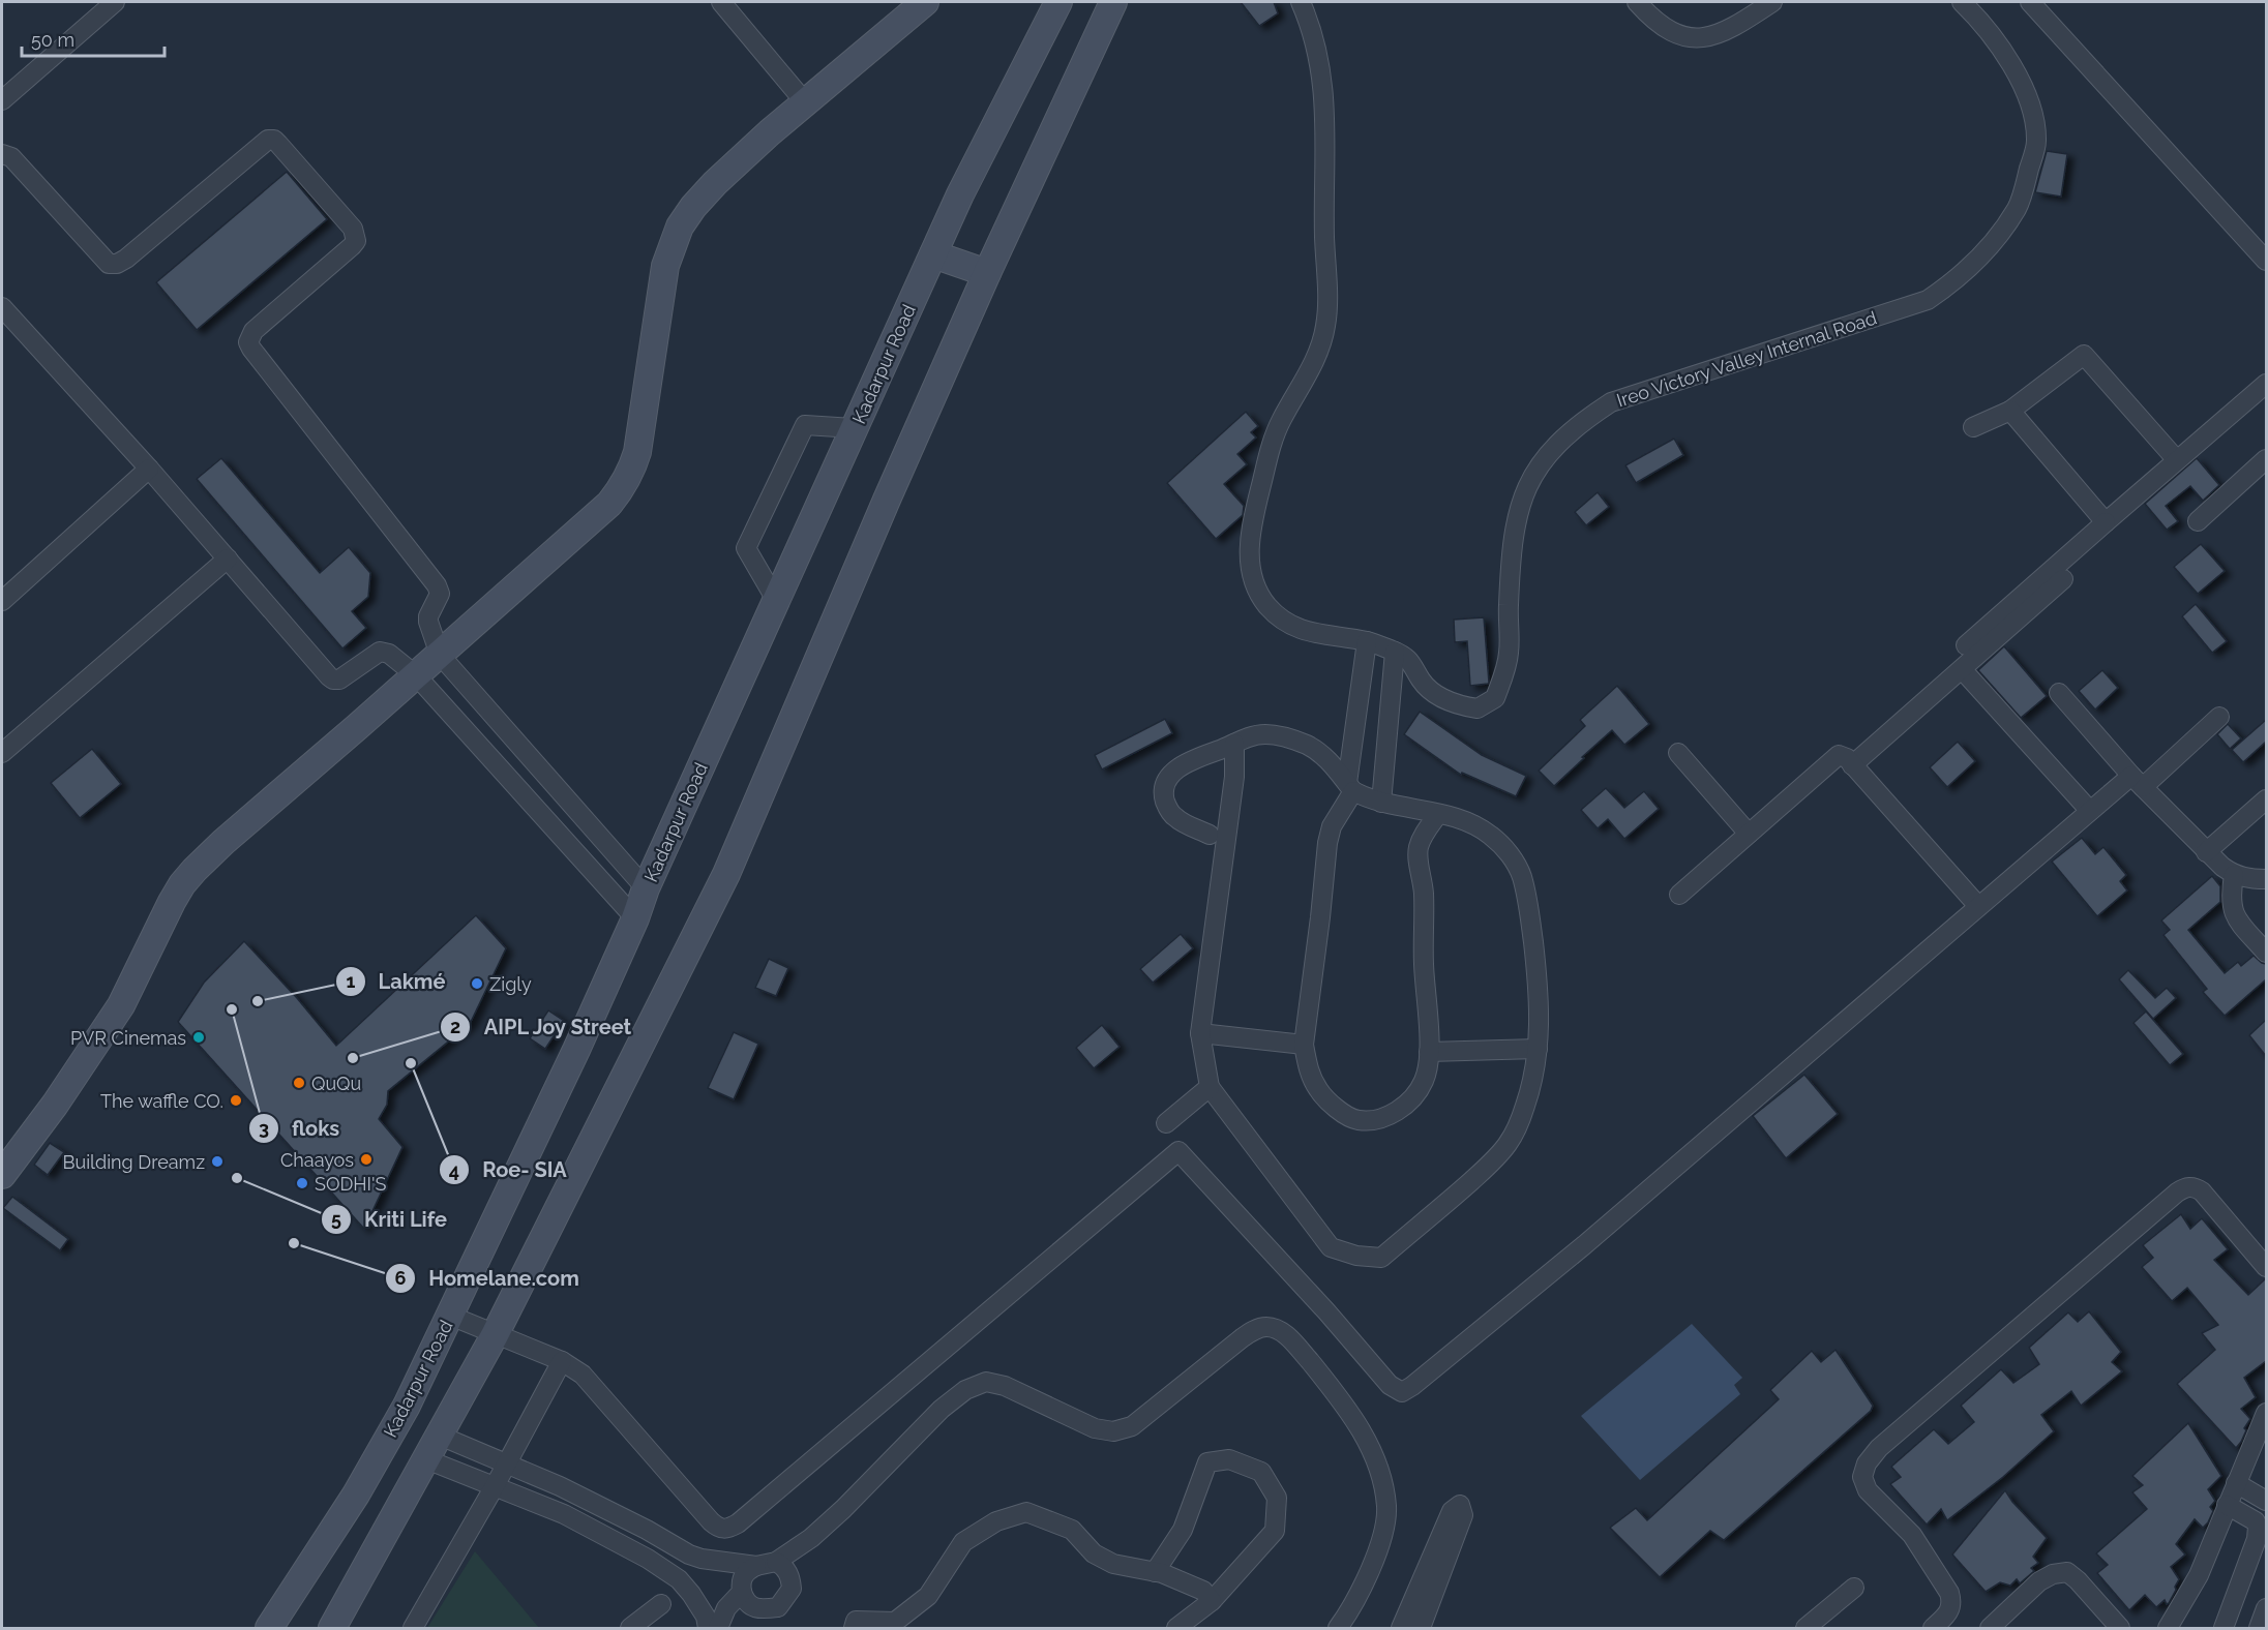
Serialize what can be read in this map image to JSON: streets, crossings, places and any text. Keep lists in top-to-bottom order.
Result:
{
  "streets": {
    "street": ["Ireo Victory Valley Internal Road", "Kadarpur Road"]
  },
  "places": [
    "Zigly",
    "Lakmé",
    "floks",
    "PVR Cinemas",
    "AIPL Joy Street",
    "Roe- SIA",
    "QuQu",
    "The waffle CO.",
    "Chaayos",
    "Building Dreamz",
    "Kriti Life",
    "SODHI'S",
    "Homelane.com"
  ],
  "scale_bar": "50 m"
}
